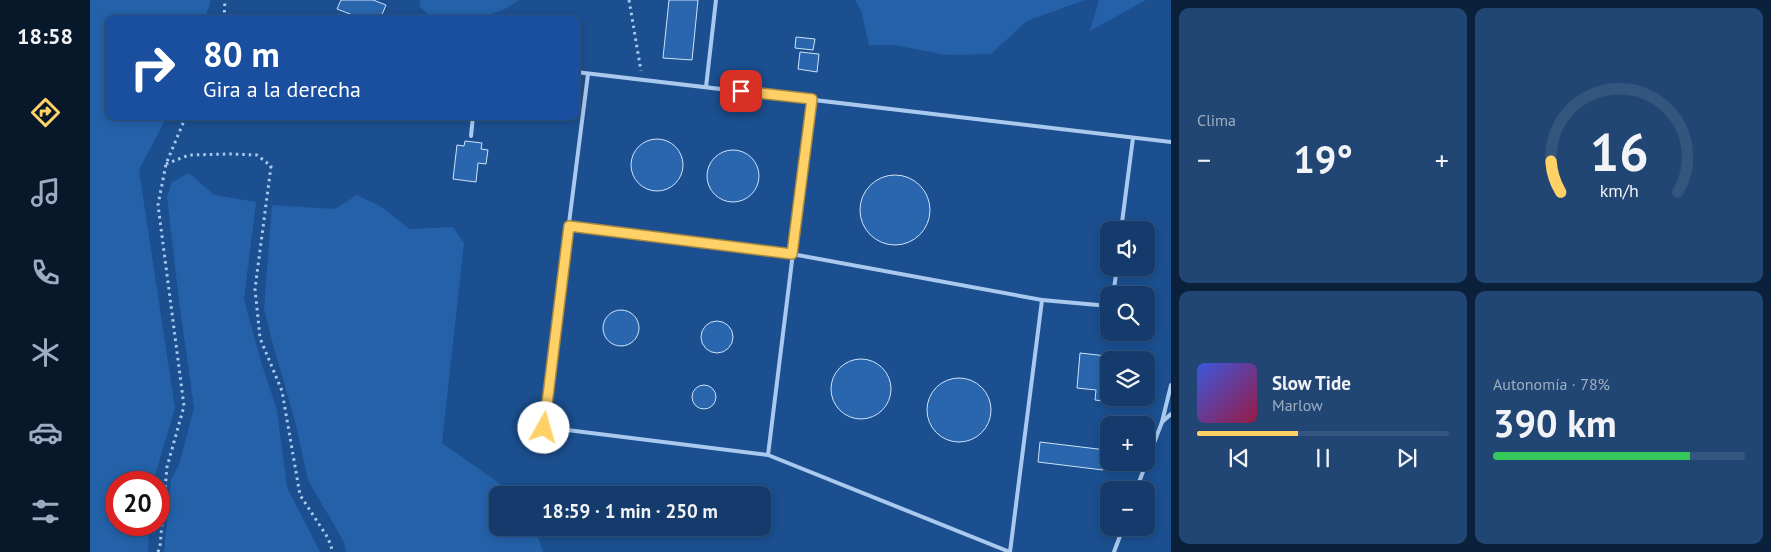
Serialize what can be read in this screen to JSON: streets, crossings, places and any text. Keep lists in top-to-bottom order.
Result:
{
  "page": {
    "tabs": "18:58",
    "tile": [
      "Clima",
      ["Autonomía · 78%", "390 km"]
    ],
    "turn": ["80 m", "Gira a la derecha"],
    "heat": ["−", "19°", "+"],
    "map_buttons": ["+", "−"],
    "song": ["Slow Tide", "Marlow"],
    "limit": "20",
    "trip": "18:59 · 1 min · 250 m",
    "gauge": ["16", "km/h"]
  }
}
